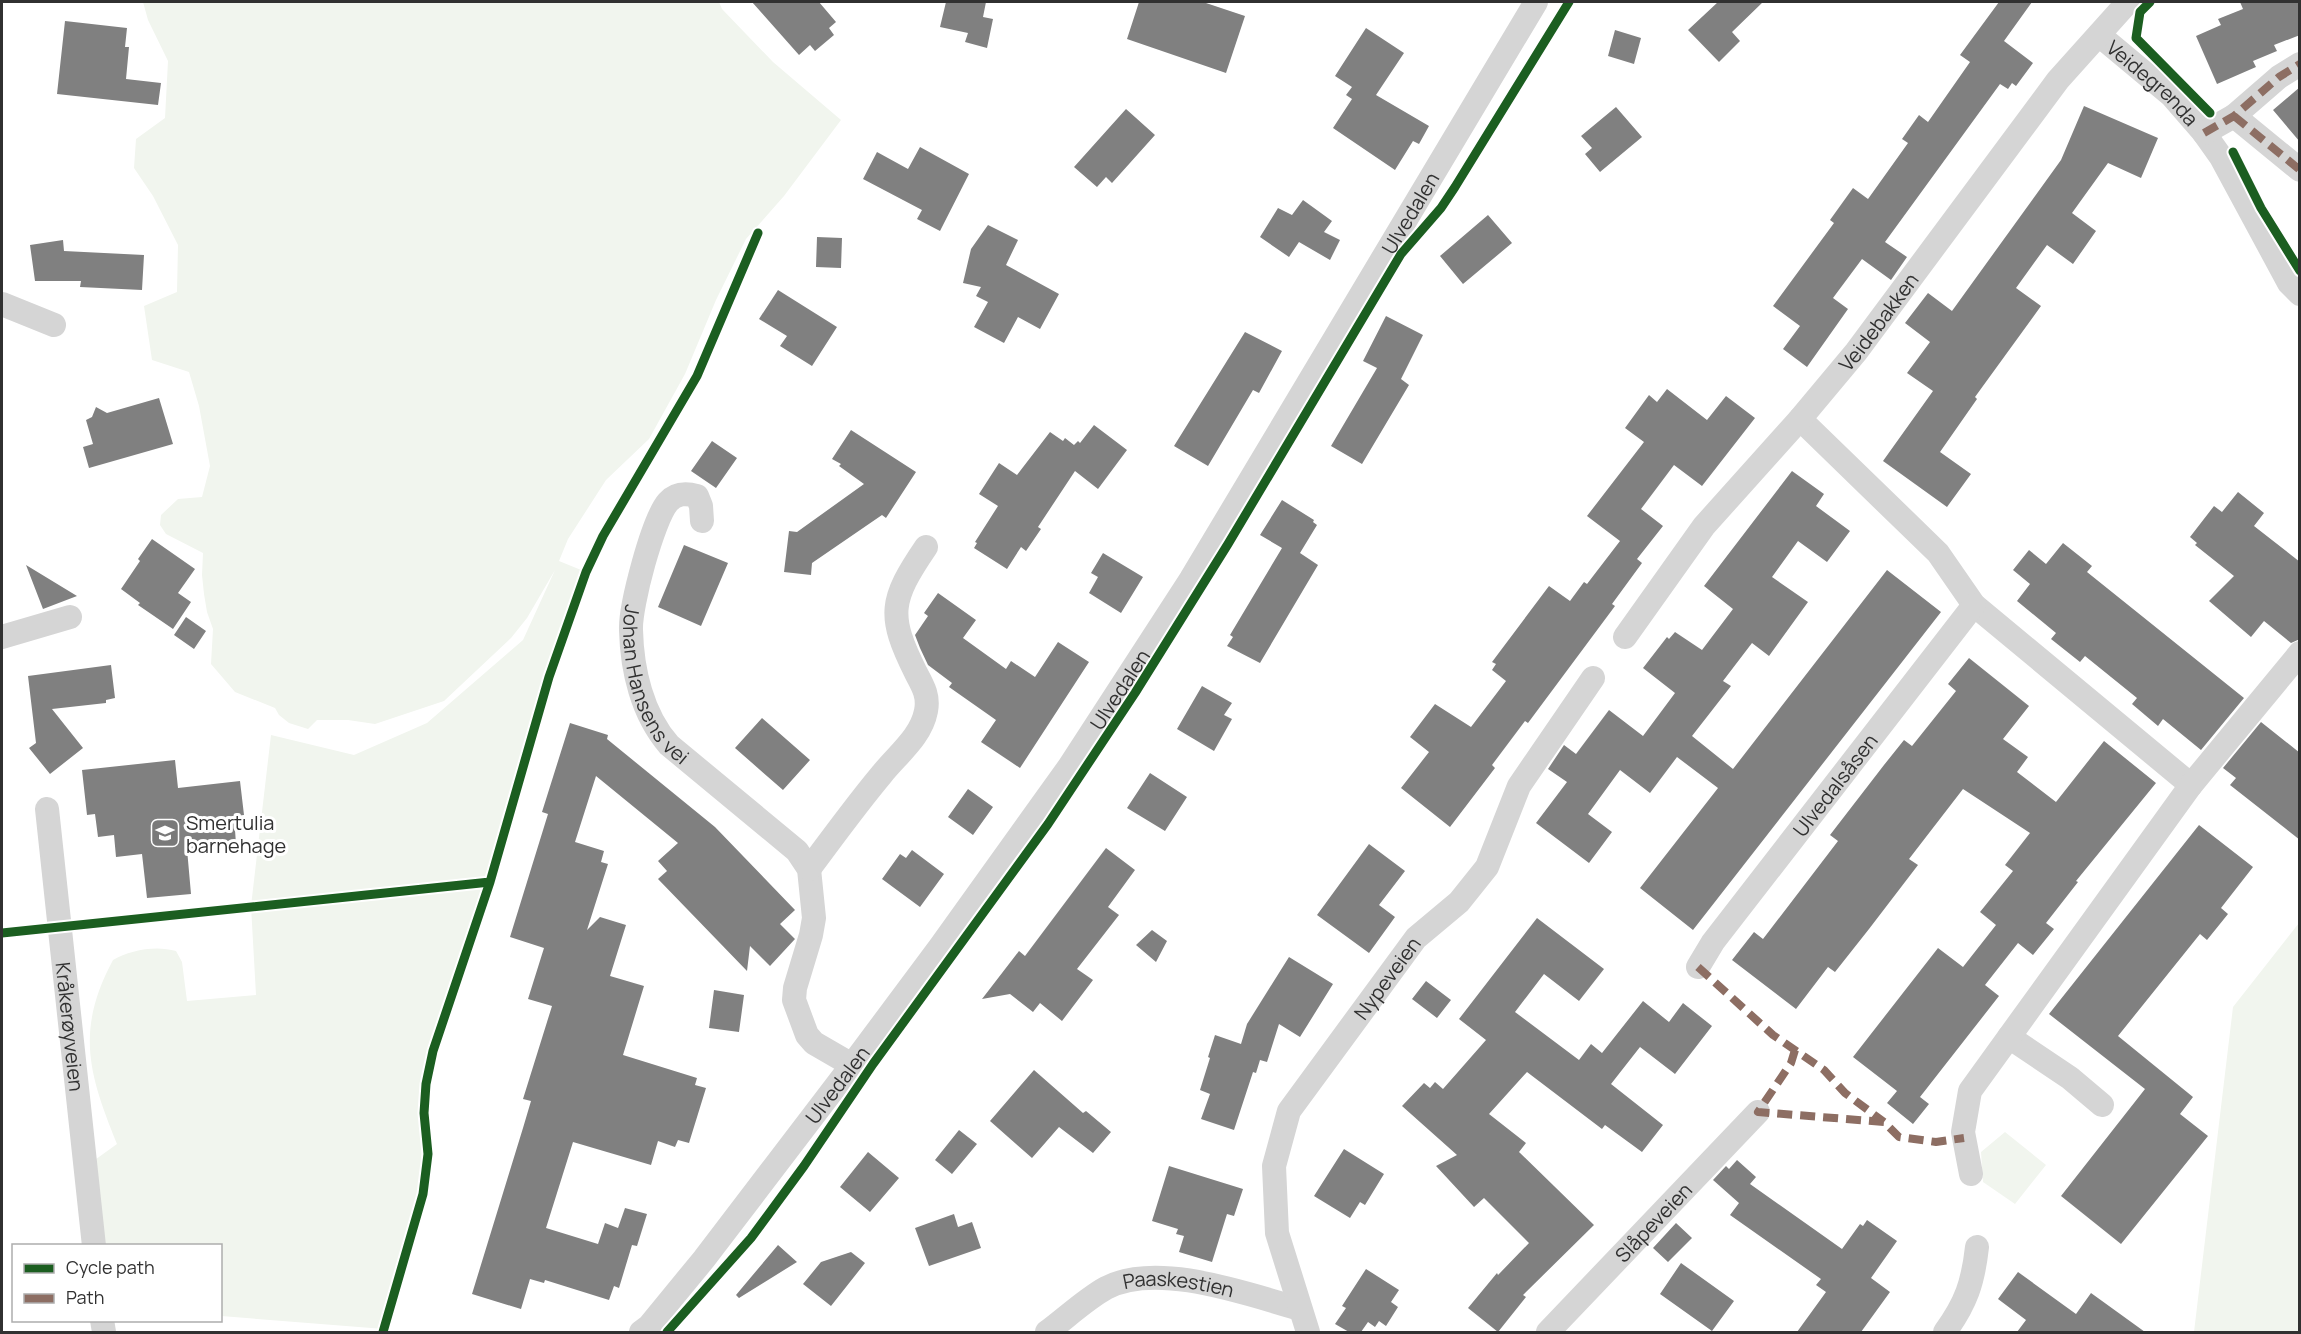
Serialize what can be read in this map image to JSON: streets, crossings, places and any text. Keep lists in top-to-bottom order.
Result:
{
  "streets": {
    "street": [
      "Veidegrenda",
      "Ulvedalen",
      "Veidebakken",
      "Johan Hansens vei",
      "Ulvedalsåsen",
      "Nypeveien",
      "Kråkerøyveien",
      "Slåpeveien",
      "Paaskestien"
    ]
  },
  "crossings": [
    ["Veidegrenda", "Veidebakken"],
    ["Nypeveien", "Paaskestien"]
  ],
  "places": {
    "school or university": ["Smertulia barnehage"]
  },
  "legend": ["Cycle path", "Path"]
}
